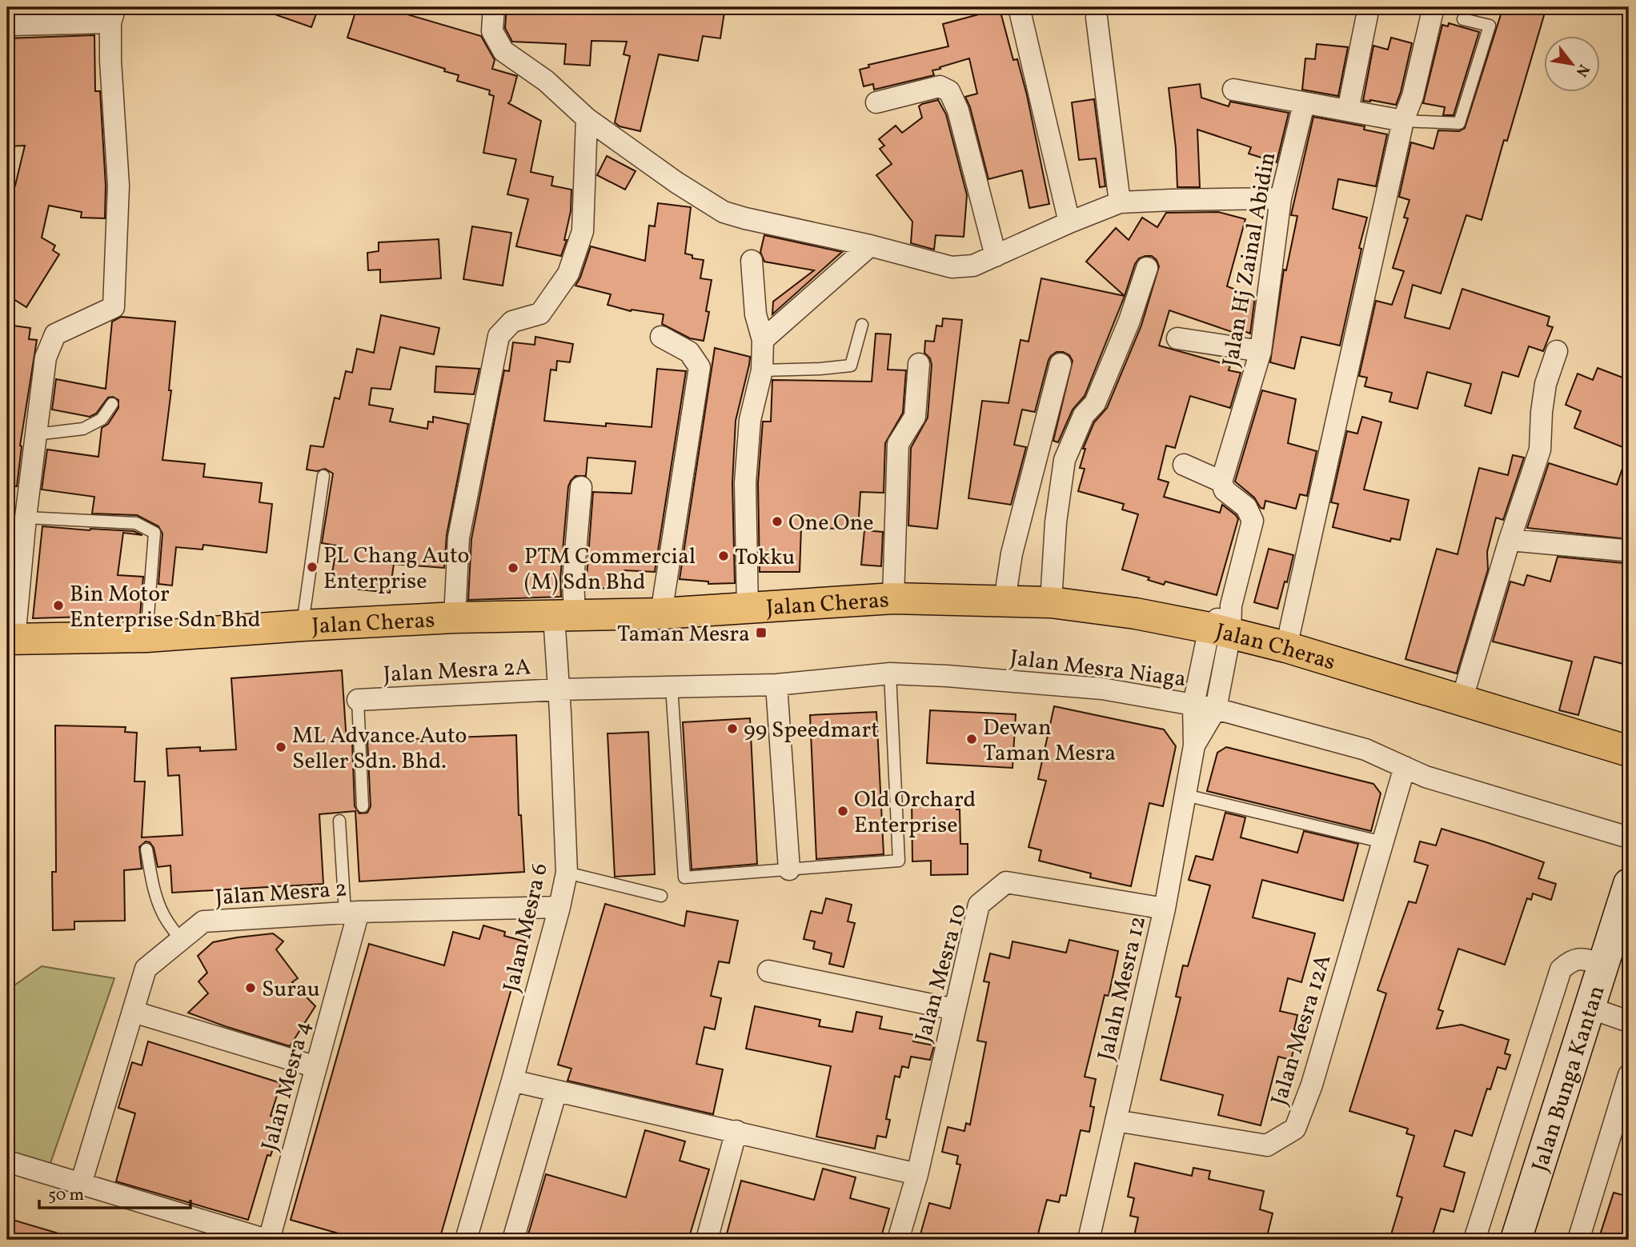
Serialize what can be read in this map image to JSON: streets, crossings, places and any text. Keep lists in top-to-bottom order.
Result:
{
  "streets": {
    "main road": ["Jalan Cheras"],
    "street": [
      "Jalan Hj Zainal Abidin",
      "Jalan Mesra Niaga",
      "Jalan Mesra 2A",
      "Jalan Mesra 2",
      "Jalan Mesra 6",
      "Jalan Mesra 10",
      "Jalaln Mesra 12",
      "Jalan Mesra 12A",
      "Jalan Bunga Kantan",
      "Jalan Mesra 4"
    ]
  },
  "crossings": [
    ["Jalan Cheras", "Jalan Mesra 6"],
    ["Jalan Mesra Niaga", "Jalan Mesra 2A"],
    ["Jalan Mesra Niaga", "Jalan Mesra 6"],
    ["Jalan Mesra Niaga", "Jalan Mesra 12A"],
    ["Jalan Mesra 2A", "Jalan Mesra 6"],
    ["Jalan Mesra 2", "Jalan Mesra 6"],
    ["Jalan Mesra 2", "Jalan Mesra 4"],
    ["Jalan Mesra 10", "Jalaln Mesra 12"],
    ["Jalaln Mesra 12", "Jalan Mesra 12A"]
  ],
  "places": {
    "other": [
      "One One",
      "Tokku",
      "PL Chang Auto Enterprise",
      "PTM Commercial (M) Sdn Bhd",
      "Bin Motor Enterprise Sdn Bhd",
      "99 Speedmart",
      "Dewan Taman Mesra",
      "ML Advance Auto Seller Sdn. Bhd.",
      "Old Orchard Enterprise",
      "Surau"
    ],
    "transit": ["Taman Mesra"]
  },
  "scale_bar": "50 m",
  "north": "bottom right"
}
